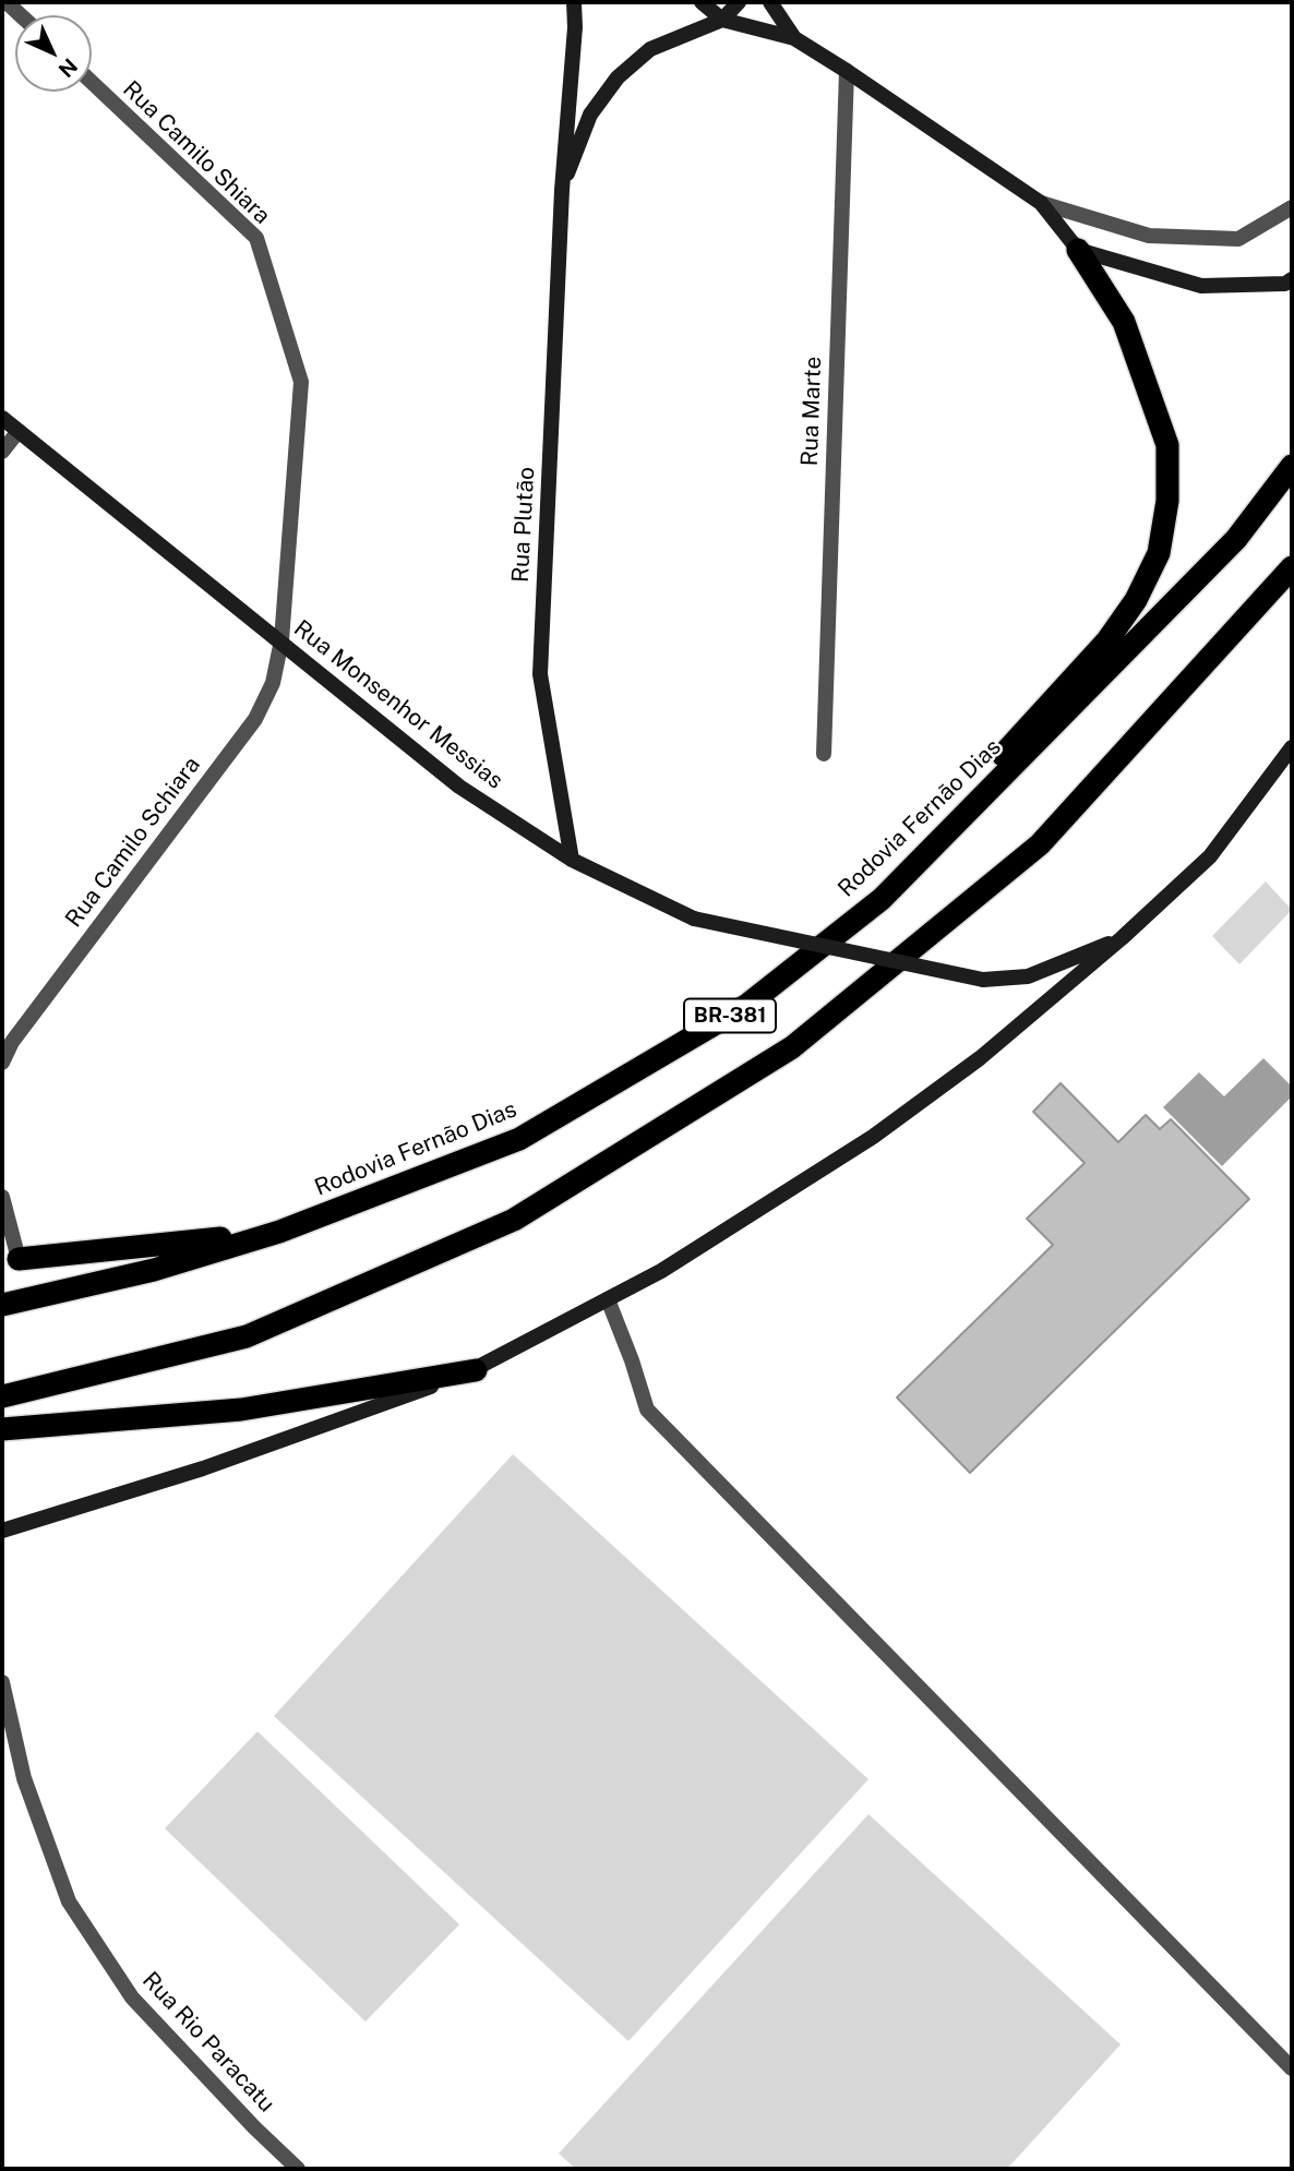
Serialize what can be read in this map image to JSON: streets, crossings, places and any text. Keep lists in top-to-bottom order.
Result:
{
  "streets": {
    "highway": ["Rodovia Fernão Dias", "BR-381"],
    "street": [
      "Rua Camilo Shiara",
      "Rua Marte",
      "Rua Plutão",
      "Rua Monsenhor Messias",
      "Rua Camilo Schiara",
      "Rua Rio Paracatu"
    ]
  },
  "crossings": [
    ["Rua Camilo Shiara", "Rua Monsenhor Messias"],
    ["Rua Camilo Shiara", "Rua Camilo Schiara"],
    ["Rua Plutão", "Rua Monsenhor Messias"],
    ["Rua Monsenhor Messias", "Rua Camilo Schiara"]
  ],
  "north": "bottom right"
}
